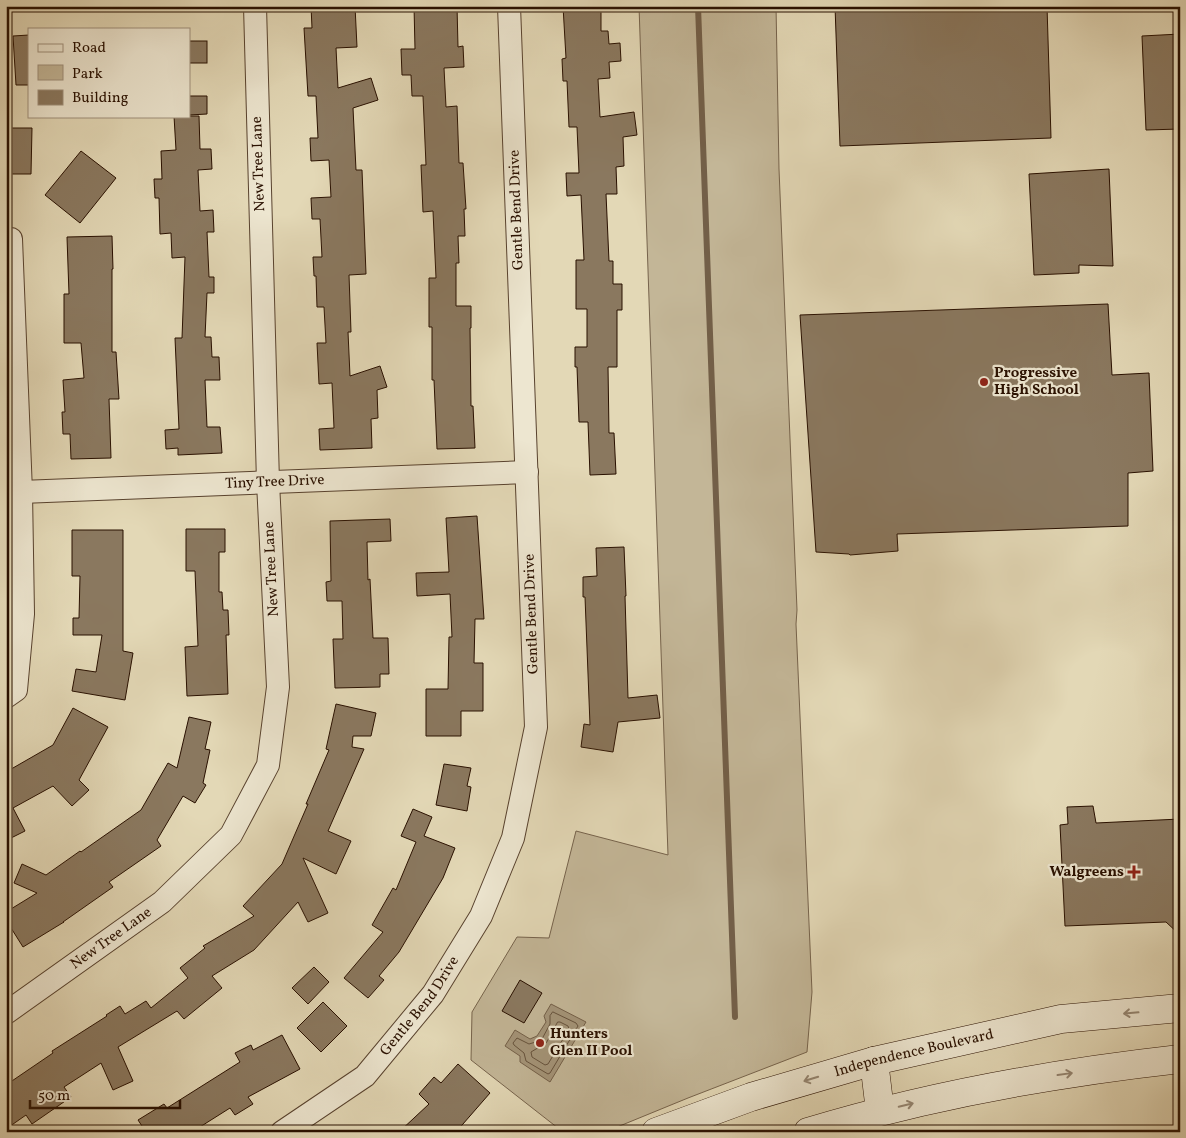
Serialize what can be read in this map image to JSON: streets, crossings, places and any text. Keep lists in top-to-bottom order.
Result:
{
  "streets": {
    "main road": ["Independence Boulevard"],
    "street": ["New Tree Lane", "Gentle Bend Drive", "Tiny Tree Drive"]
  },
  "crossings": [
    ["New Tree Lane", "Tiny Tree Drive"],
    ["Gentle Bend Drive", "Tiny Tree Drive"]
  ],
  "places": {
    "other": ["Progressive High School", "Hunters Glen II Pool"],
    "health": ["Walgreens"]
  },
  "legend": ["Road", "Park", "Building"],
  "scale_bar": "50 m"
}
